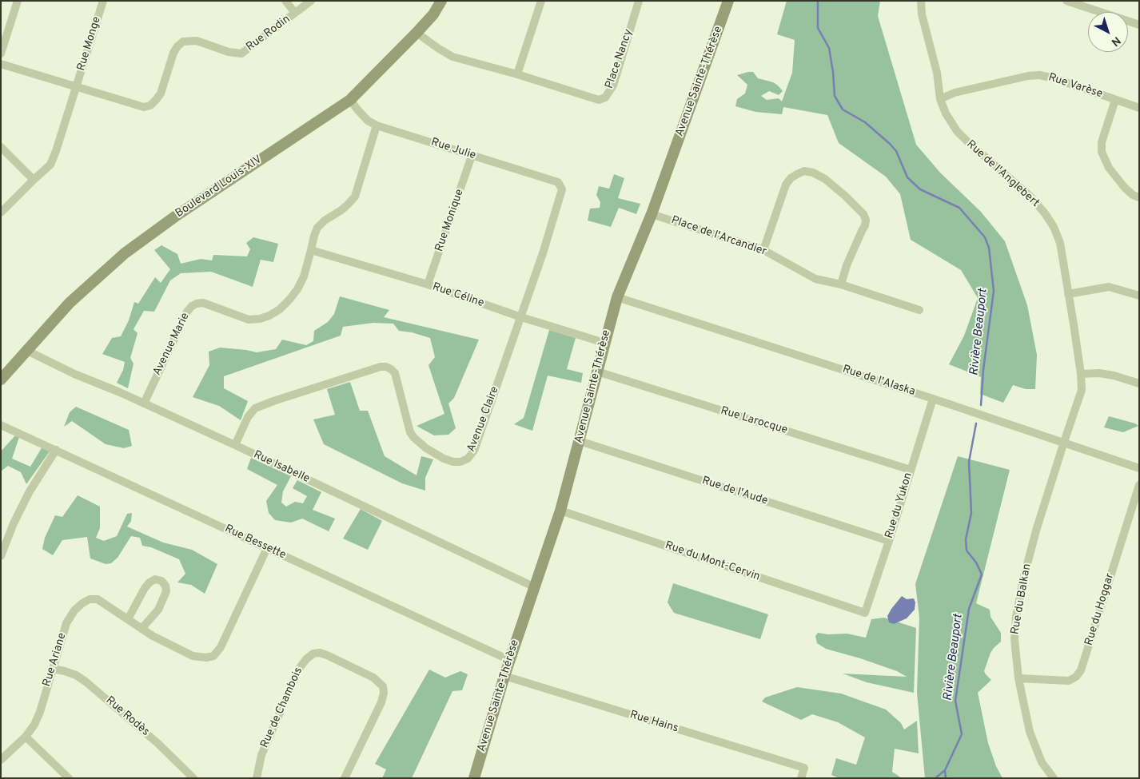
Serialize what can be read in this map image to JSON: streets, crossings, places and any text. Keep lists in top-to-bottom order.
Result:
{
  "streets": {
    "street": [
      "Rue Rodin",
      "Rue Monge",
      "Place Nancy",
      "Avenue Sainte-Thérèse",
      "Rue Varèse",
      "Rue Julie",
      "Rue de l'Anglebert",
      "Boulevard Louis-XIV",
      "Rue Monique",
      "Place de l'Arcandier",
      "Rue Céline",
      "Avenue Marie",
      "Rue de l'Alaska",
      "Avenue Claire",
      "Rue Larocque",
      "Rue Isabelle",
      "Rue de l'Aude",
      "Rue du Yukon",
      "Rue Bessette",
      "Rue du Mont-Cervin",
      "Rue du Balkan",
      "Rue du Hoggar",
      "Rue Ariane",
      "Rue de Chambois",
      "Rue Rodès",
      "Rue Hains"
    ]
  },
  "crossings": [
    ["Rue Rodin", "Rue Monge"],
    ["Place Nancy", "Boulevard Louis-XIV"],
    ["Avenue Sainte-Thérèse", "Place de l'Arcandier"],
    ["Avenue Sainte-Thérèse", "Rue Céline"],
    ["Avenue Sainte-Thérèse", "Rue de l'Alaska"],
    ["Avenue Sainte-Thérèse", "Rue Larocque"],
    ["Avenue Sainte-Thérèse", "Rue Isabelle"],
    ["Avenue Sainte-Thérèse", "Rue de l'Aude"],
    ["Avenue Sainte-Thérèse", "Rue Bessette"],
    ["Avenue Sainte-Thérèse", "Rue du Mont-Cervin"],
    ["Avenue Sainte-Thérèse", "Rue Hains"],
    ["Rue Varèse", "Rue de l'Anglebert"],
    ["Rue Julie", "Boulevard Louis-XIV"],
    ["Rue Julie", "Rue Monique"],
    ["Rue Julie", "Avenue Marie"],
    ["Rue Julie", "Avenue Claire"],
    ["Rue de l'Anglebert", "Rue de l'Alaska"],
    ["Rue de l'Anglebert", "Rue du Balkan"],
    ["Boulevard Louis-XIV", "Rue Isabelle"],
    ["Rue Monique", "Rue Céline"],
    ["Rue Céline", "Avenue Marie"],
    ["Rue Céline", "Avenue Claire"],
    ["Avenue Marie", "Rue Isabelle"],
    ["Rue de l'Alaska", "Rue du Yukon"],
    ["Rue de l'Alaska", "Rue du Balkan"],
    ["Avenue Claire", "Rue Isabelle"],
    ["Rue Larocque", "Rue du Yukon"],
    ["Rue de l'Aude", "Rue du Yukon"],
    ["Rue du Yukon", "Rue du Mont-Cervin"],
    ["Rue Bessette", "Rue Ariane"],
    ["Rue du Balkan", "Rue du Hoggar"],
    ["Rue Ariane", "Rue Rodès"]
  ],
  "water": ["Rivière Beauport"],
  "north": "bottom right"
}
